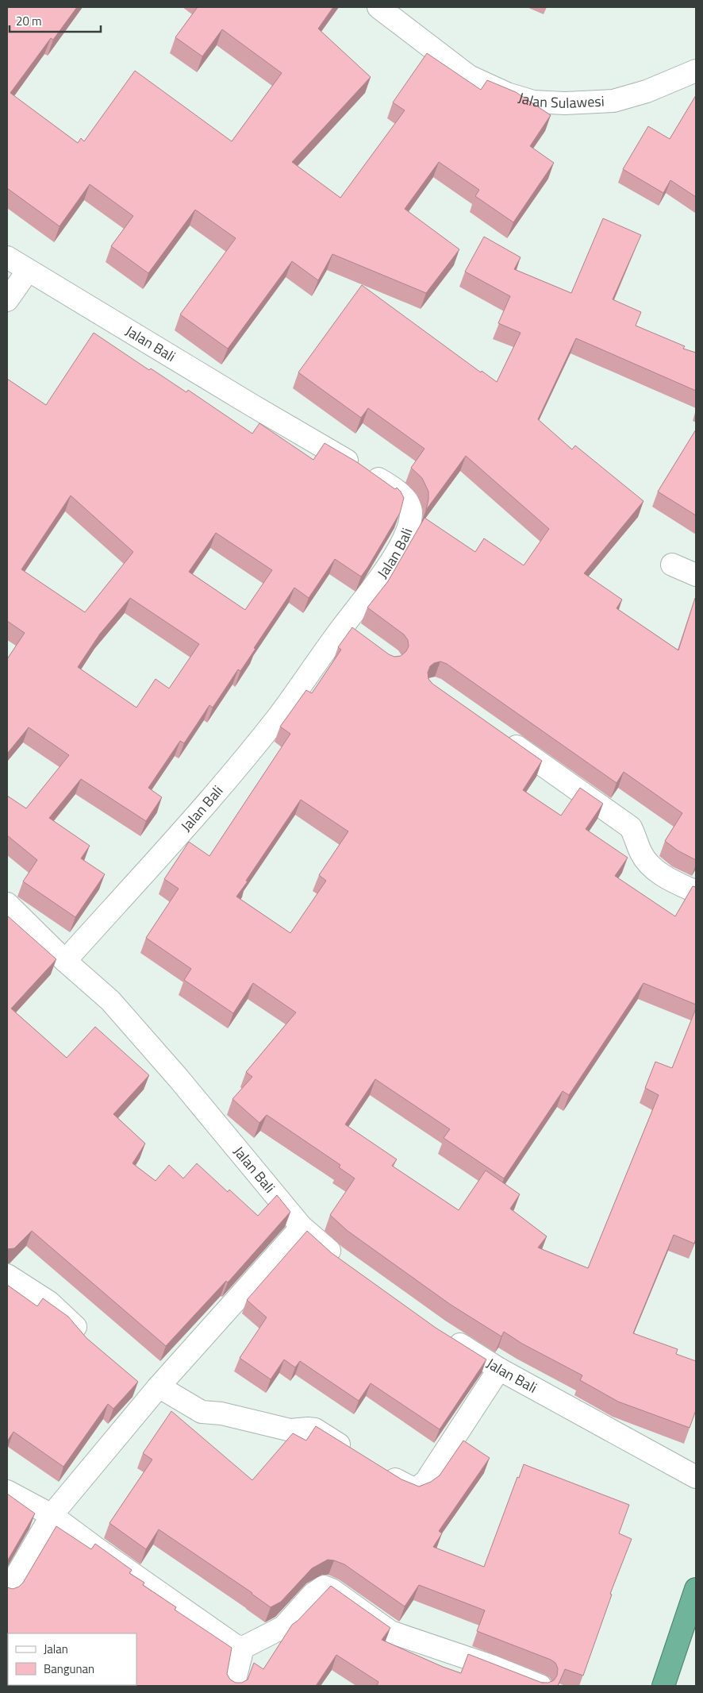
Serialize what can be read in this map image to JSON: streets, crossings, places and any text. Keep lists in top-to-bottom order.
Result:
{
  "streets": {
    "street": ["Jalan Sulawesi", "Jalan Bali"]
  },
  "legend": ["Jalan", "Bangunan"],
  "scale_bar": "20 m"
}
